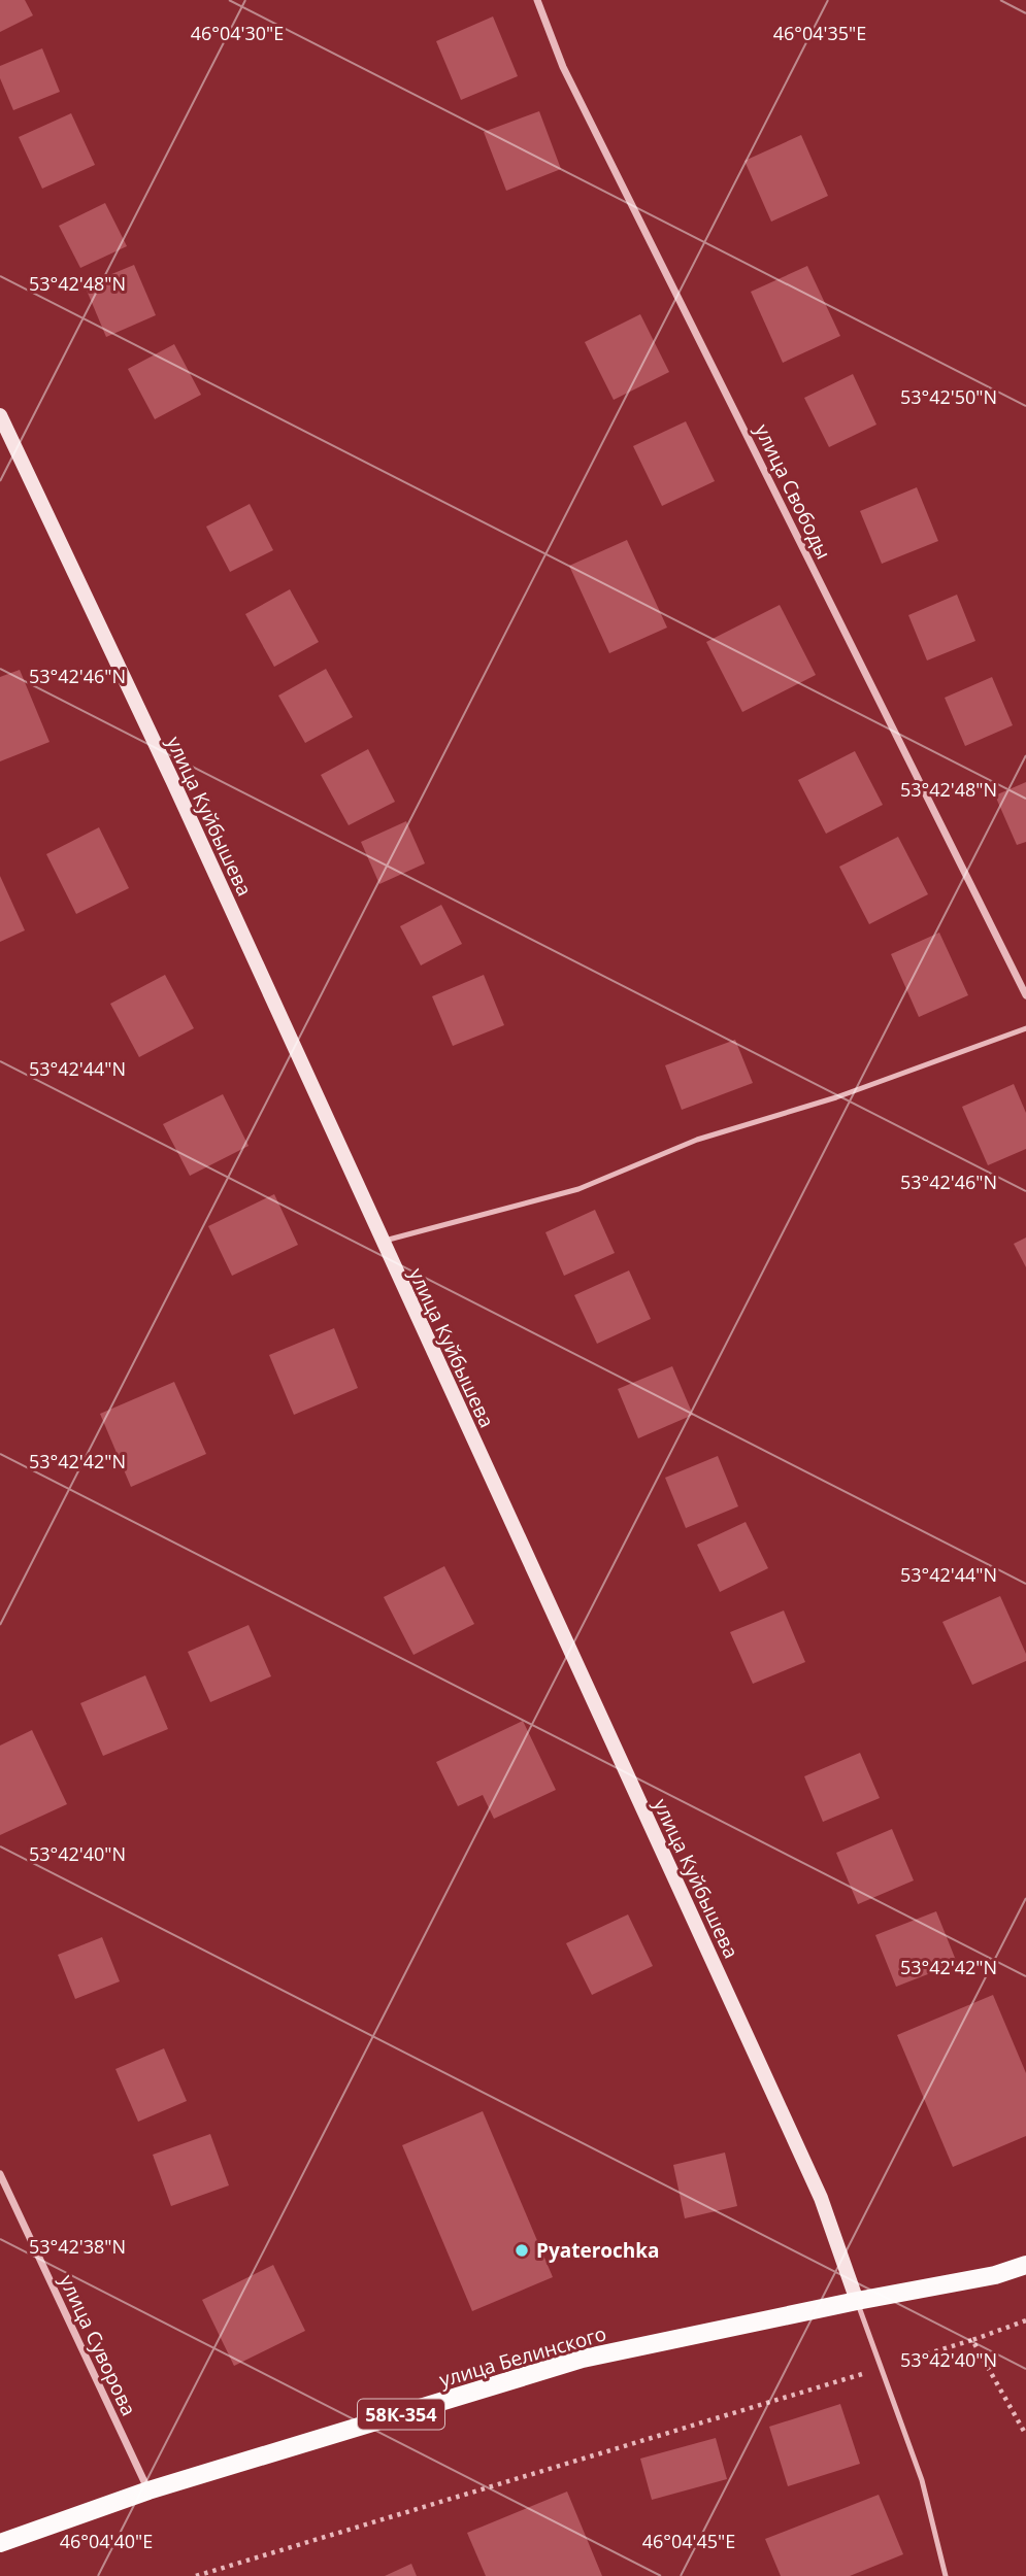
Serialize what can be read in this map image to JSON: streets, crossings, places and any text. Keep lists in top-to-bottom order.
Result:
{
  "streets": {
    "main road": ["улица Куйбышева", "улица Белинского", "58К-354"],
    "street": ["улица Свободы", "улица Суворова"]
  },
  "crossings": [
    ["улица Куйбышева", "улица Белинского"],
    ["улица Суворова", "улица Белинского"]
  ],
  "places": ["Pyaterochka"],
  "coordinates": [
    "46°04'30\"E",
    "46°04'35\"E",
    "53°42'48\"N",
    "53°42'50\"N",
    "53°42'46\"N",
    "53°42'44\"N",
    "53°42'42\"N",
    "53°42'40\"N",
    "53°42'38\"N",
    "46°04'40\"E",
    "46°04'45\"E"
  ]
}
